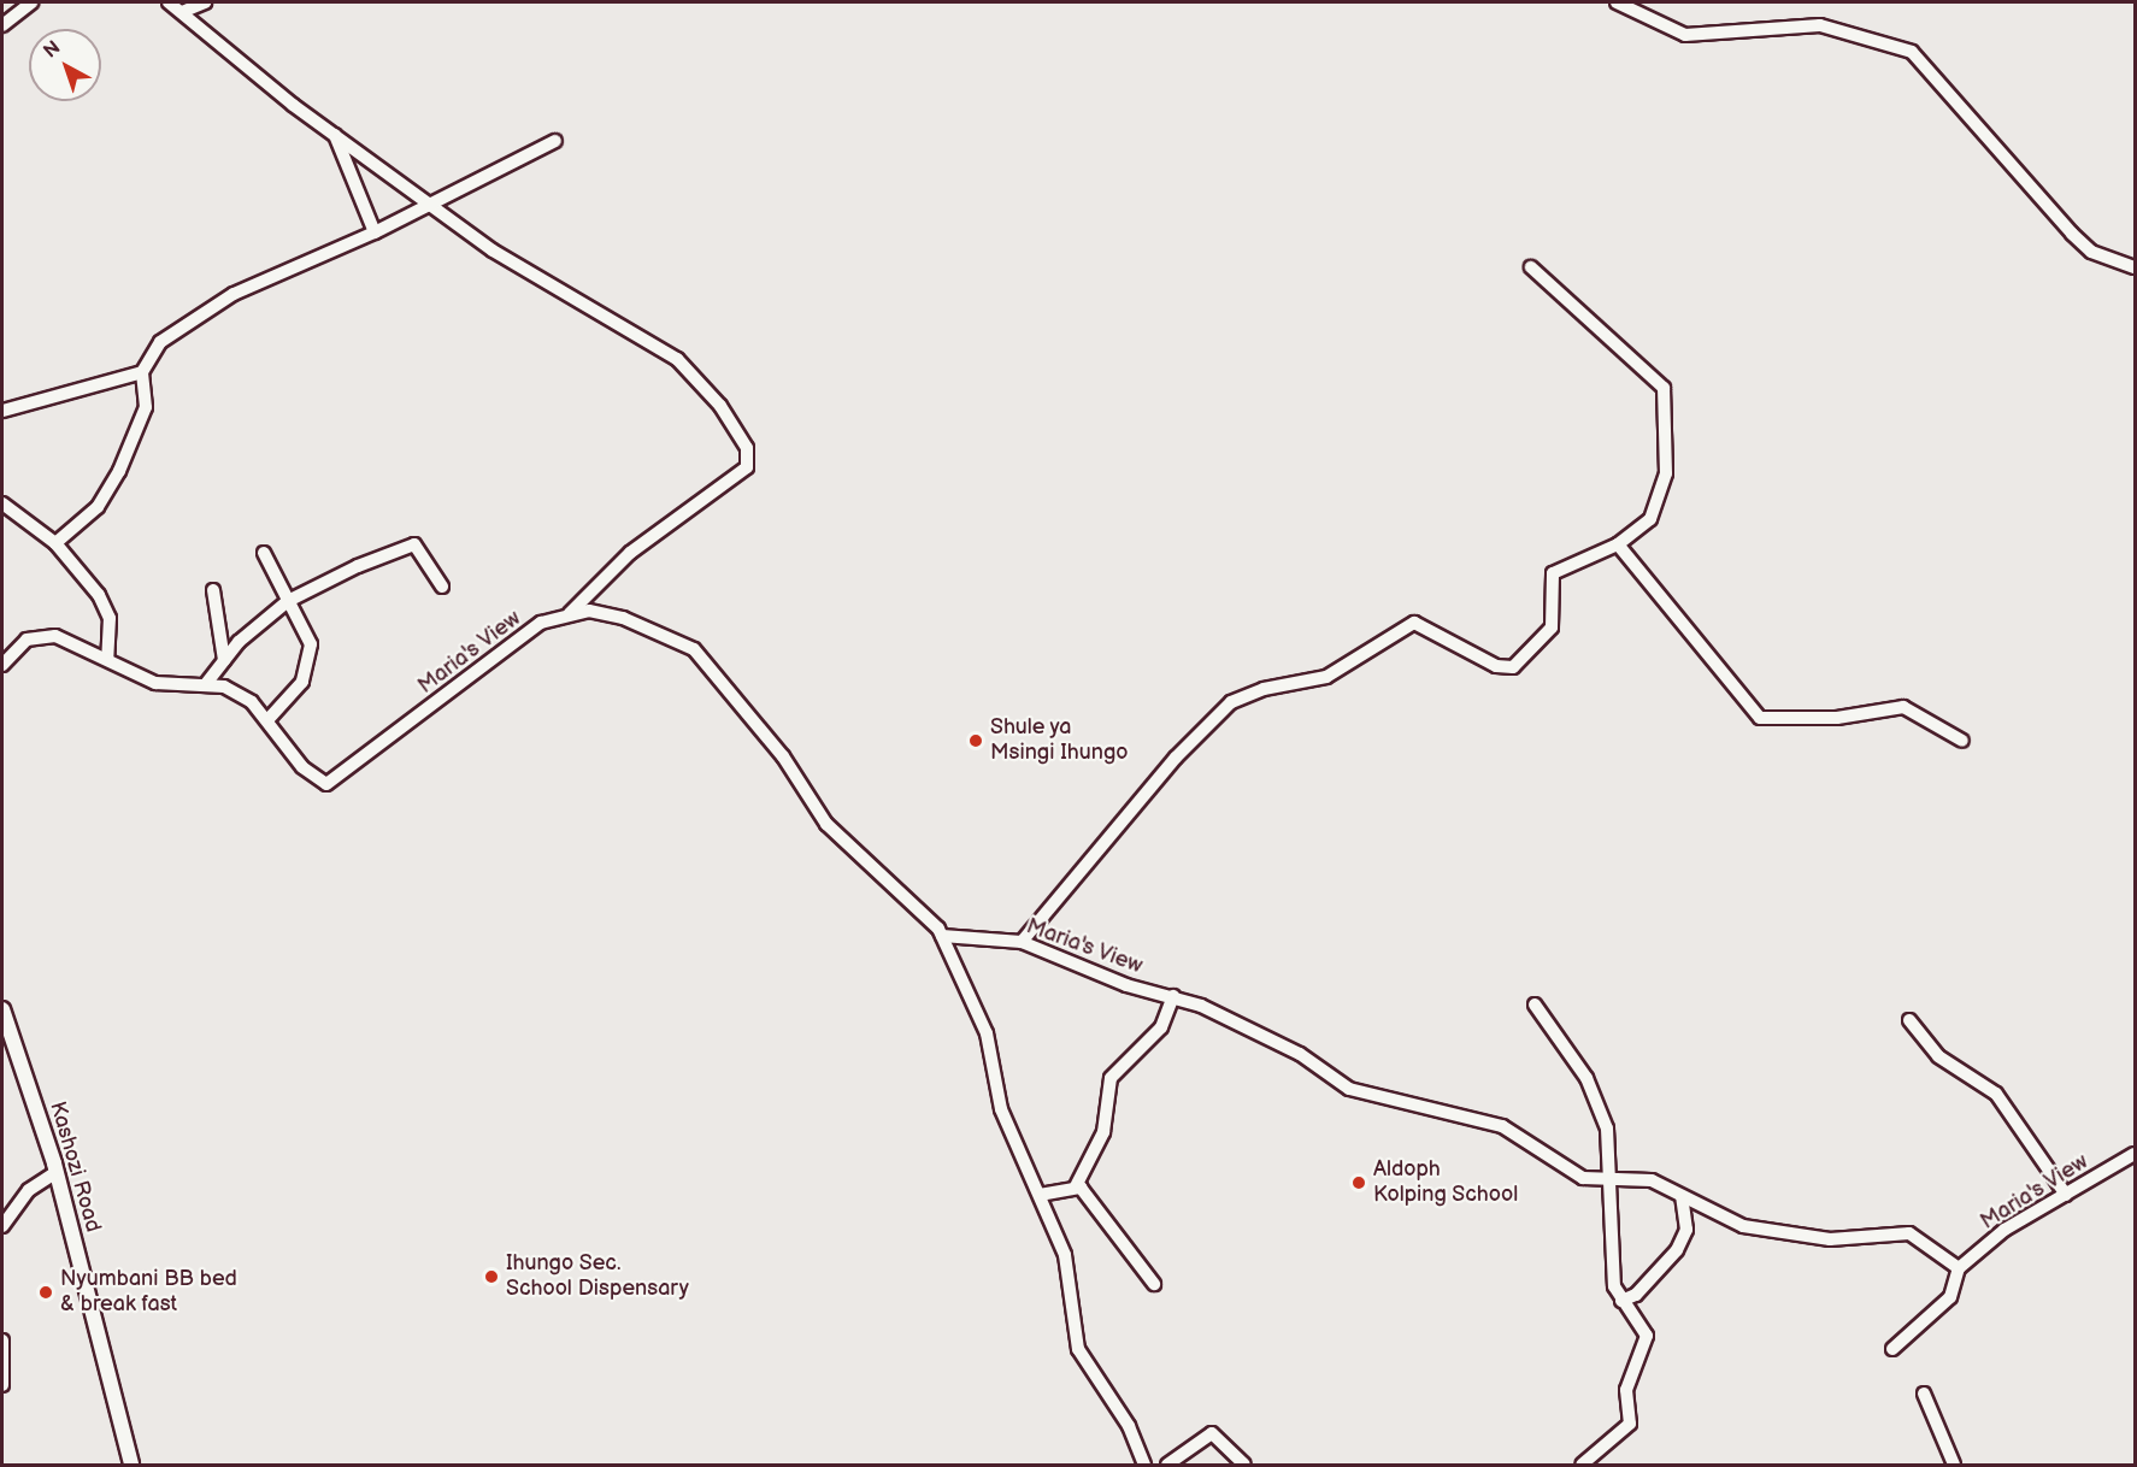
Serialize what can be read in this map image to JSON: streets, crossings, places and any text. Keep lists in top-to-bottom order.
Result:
{
  "streets": {
    "main road": ["Kashozi Road"],
    "street": ["Maria's View"]
  },
  "places": [
    "Shule ya Msingi Ihungo",
    "Aldoph Kolping School",
    "Ihungo Sec. School Dispensary",
    "Nyumbani BB bed & break fast"
  ],
  "north": "top left"
}
